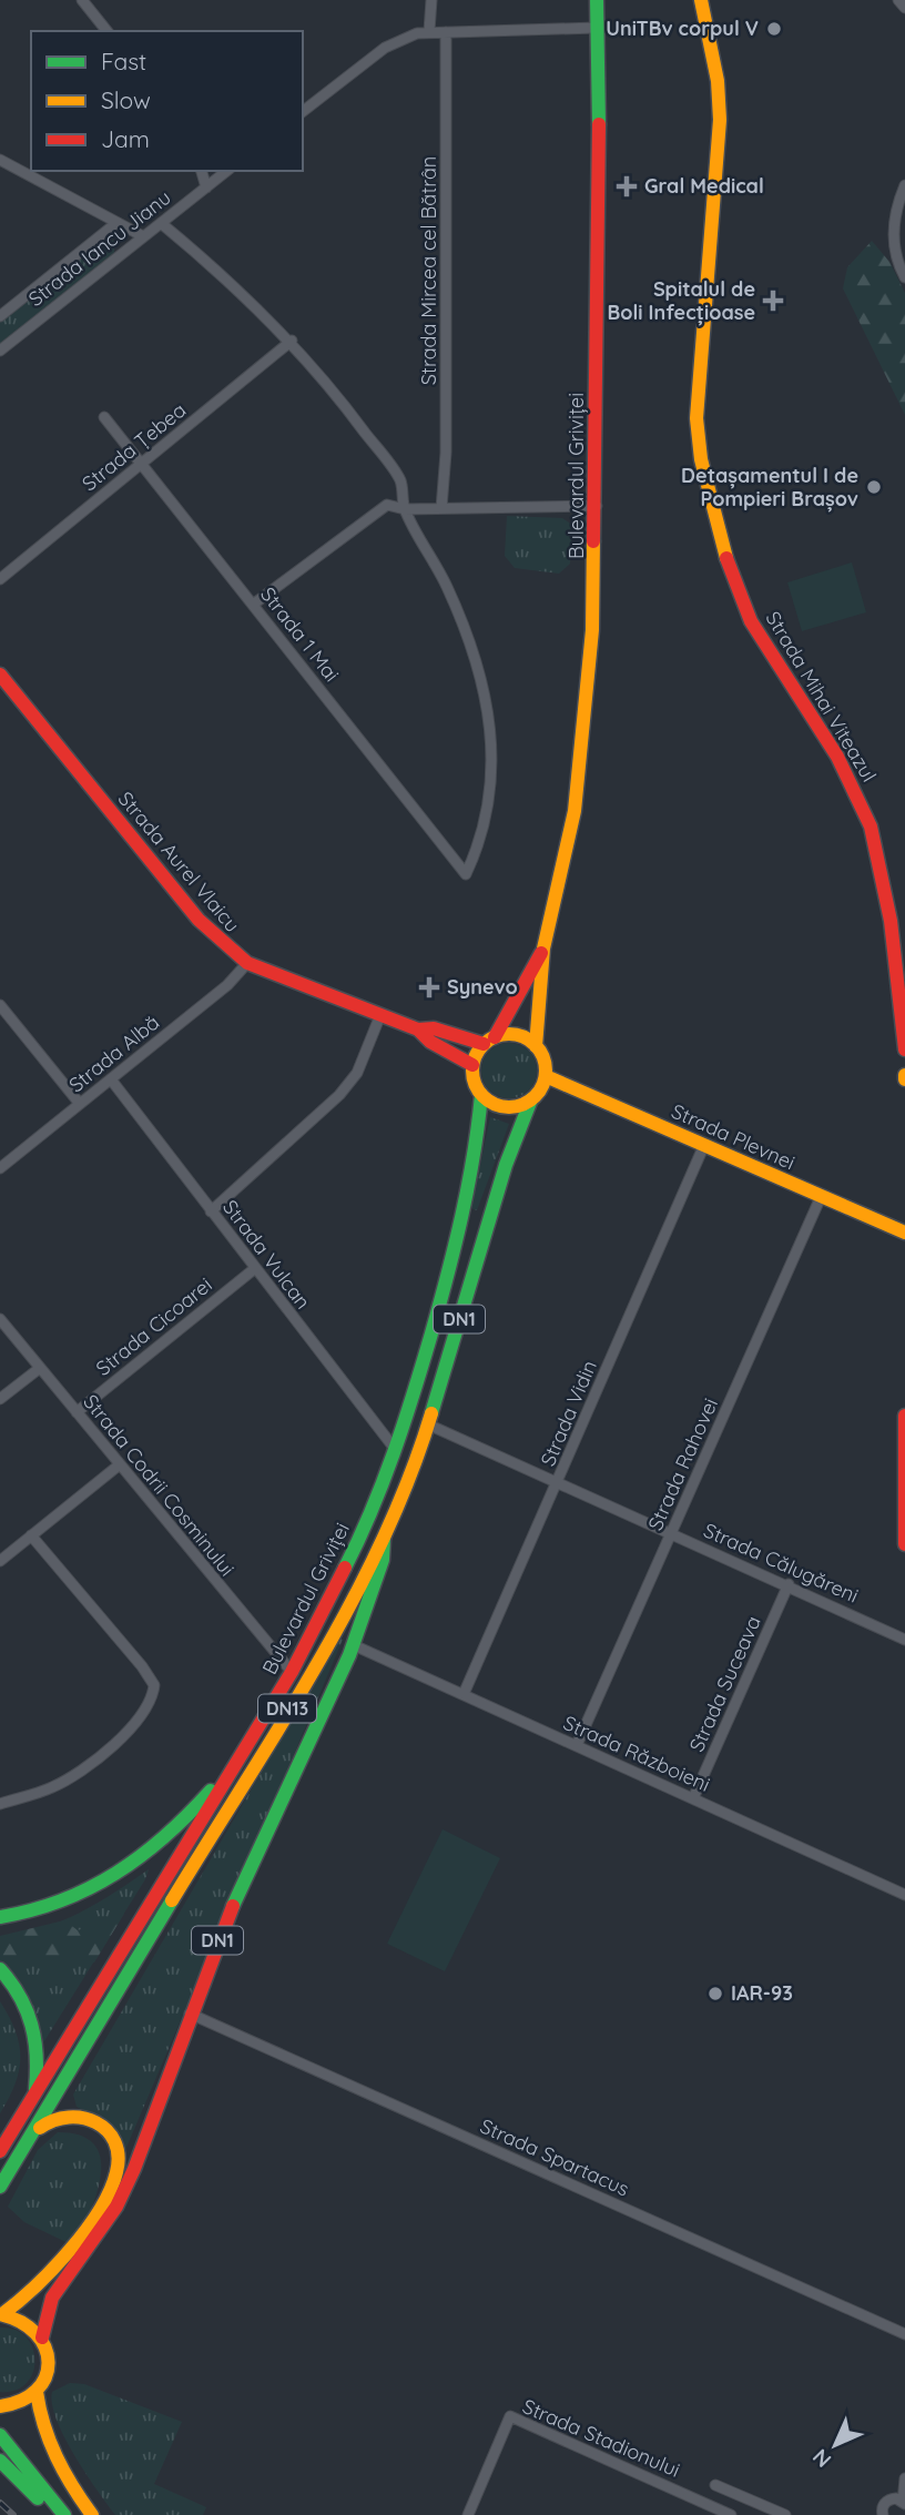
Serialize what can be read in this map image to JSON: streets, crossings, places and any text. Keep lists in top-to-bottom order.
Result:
{
  "streets": {
    "main road": [
      "Bulevardul Griviței",
      "Strada Mihai Viteazul",
      "Strada Aurel Vlaicu",
      "Strada Plevnei",
      "DN1",
      "DN13"
    ],
    "street": [
      "Strada Iancu Jianu",
      "Strada Mircea cel Bătrân",
      "Strada Țebea",
      "Strada 1 Mai",
      "Strada Albă",
      "Strada Vulcan",
      "Strada Cicoarei",
      "Strada Vidin",
      "Strada Rahovei",
      "Strada Codrii Cosminului",
      "Strada Călugăreni",
      "Strada Suceava",
      "Strada Războieni",
      "Strada Spartacus",
      "Strada Stadionului"
    ]
  },
  "crossings": [
    ["Strada Țebea", "Strada 1 Mai"],
    ["Bulevardul Griviței", "Strada Aurel Vlaicu"],
    ["Bulevardul Griviței", "Strada Plevnei"],
    ["Bulevardul Griviței", "Strada Vulcan"],
    ["Bulevardul Griviței", "DN1"],
    ["Bulevardul Griviței", "Strada Codrii Cosminului"],
    ["Bulevardul Griviței", "Strada Călugăreni"],
    ["Bulevardul Griviței", "Strada Războieni"],
    ["Bulevardul Griviței", "Strada Spartacus"],
    ["Strada Aurel Vlaicu", "Strada Albă"],
    ["Strada Aurel Vlaicu", "Strada Plevnei"],
    ["Strada Aurel Vlaicu", "DN1"],
    ["Strada Albă", "Strada Vulcan"],
    ["Strada Plevnei", "DN1"],
    ["Strada Plevnei", "Strada Vidin"],
    ["Strada Plevnei", "Strada Rahovei"],
    ["Strada Vulcan", "Strada Cicoarei"],
    ["Strada Cicoarei", "Strada Codrii Cosminului"],
    ["Strada Vidin", "Strada Călugăreni"],
    ["Strada Vidin", "Strada Războieni"],
    ["Strada Rahovei", "Strada Călugăreni"],
    ["Strada Rahovei", "Strada Războieni"],
    ["Strada Călugăreni", "Strada Suceava"],
    ["Strada Suceava", "Strada Războieni"]
  ],
  "places": {
    "other": ["UniTBv corpul V", "Detașamentul I de Pompieri Brașov", "IAR-93"],
    "health": ["Gral Medical", "Spitalul de Boli Infecțioase", "Synevo"]
  },
  "legend": ["Fast", "Slow", "Jam"],
  "north": "bottom left"
}
